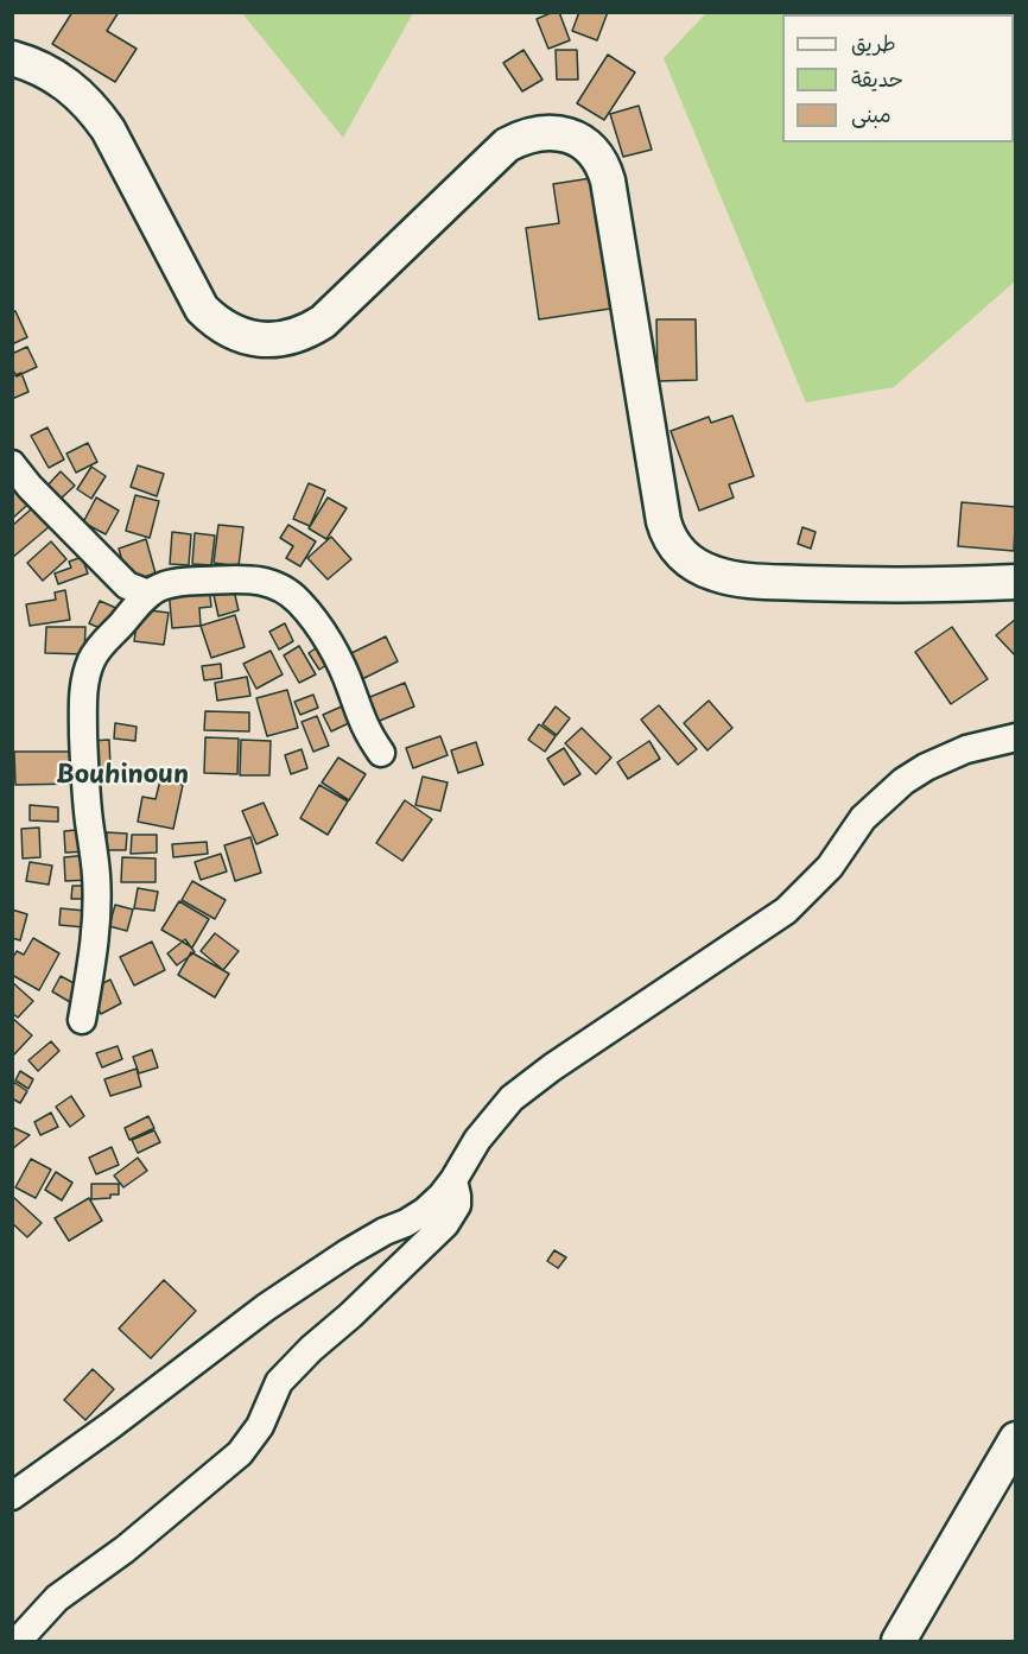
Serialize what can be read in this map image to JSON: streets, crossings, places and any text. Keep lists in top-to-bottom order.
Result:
{
  "districts": ["Bouhinoun"],
  "legend": ["طريق", "حديقة", "مبنى"]
}
